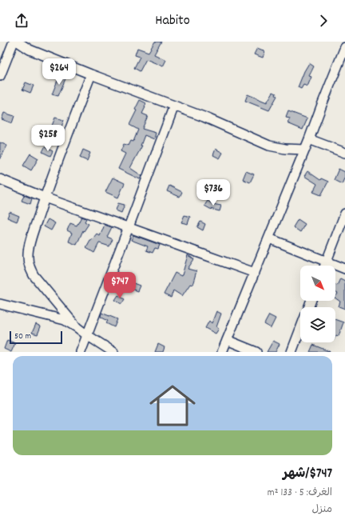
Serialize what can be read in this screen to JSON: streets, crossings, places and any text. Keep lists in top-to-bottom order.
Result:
{
  "scale_bar": "50 m",
  "north": "bottom right",
  "page": {
    "header": "Habito",
    "price": [
      "$264",
      "$258",
      "$736",
      "$747"
    ],
    "scale": "50 m",
    "list": [
      {
        "name": "$747/شهر",
        "note": "الغرف: 5 · 133 m² · منزل"
      }
    ]
  }
}
